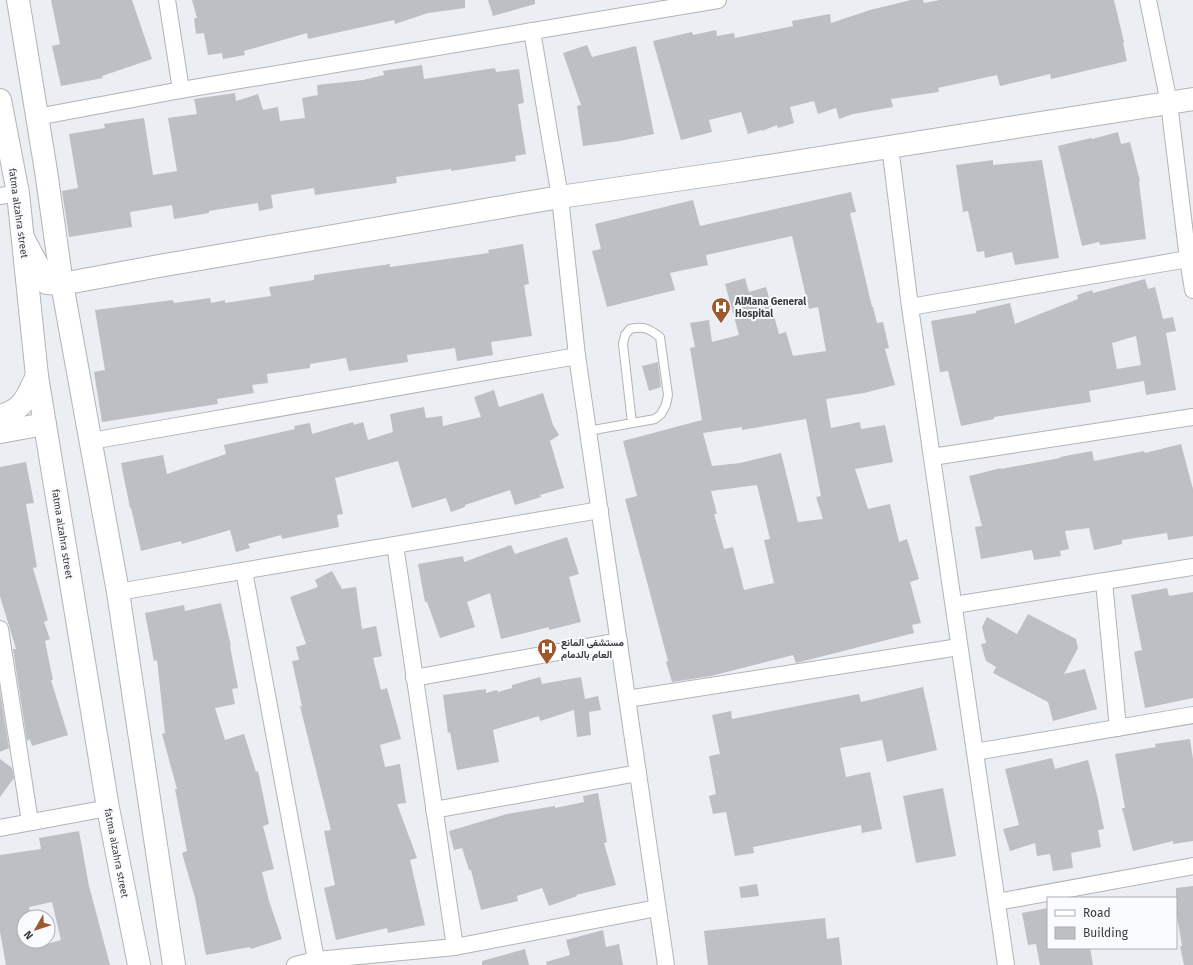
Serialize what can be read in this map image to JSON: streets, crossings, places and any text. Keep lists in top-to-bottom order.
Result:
{
  "streets": {
    "street": ["fatma alzahra street"]
  },
  "places": {
    "hospital": ["AlMana General Hospital", "مستشفى المانع العام بالدمام"]
  },
  "legend": ["Road", "Building"],
  "north": "bottom left"
}
